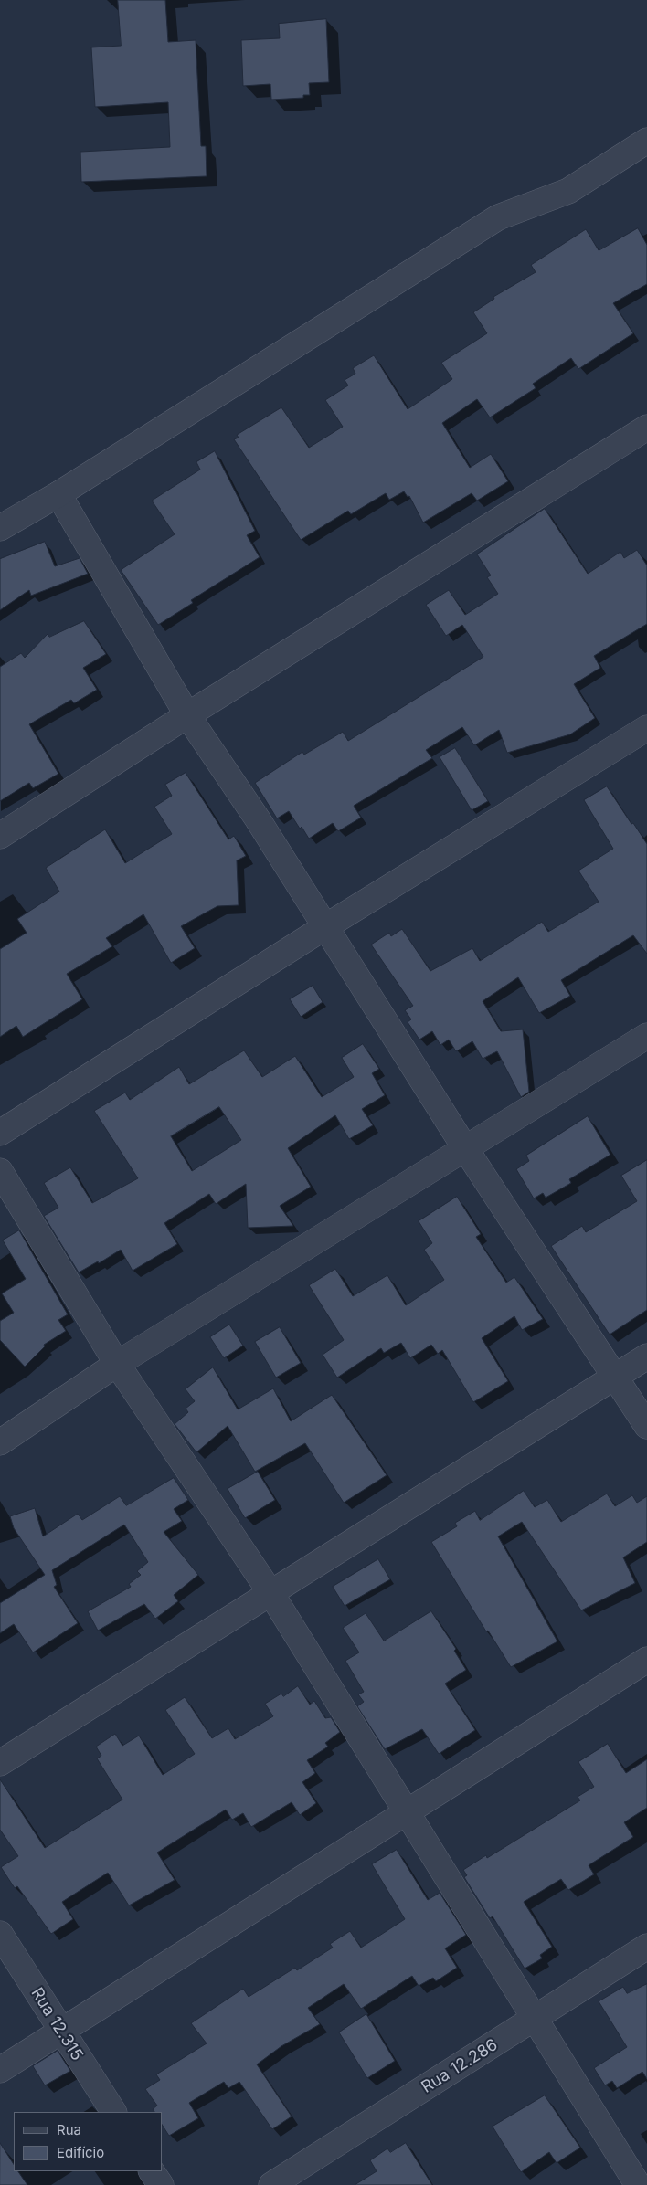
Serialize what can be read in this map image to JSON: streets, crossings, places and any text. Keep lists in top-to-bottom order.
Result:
{
  "streets": {
    "street": ["Rua 12.315", "Rua 12.286"]
  },
  "legend": ["Rua", "Edifício"]
}
